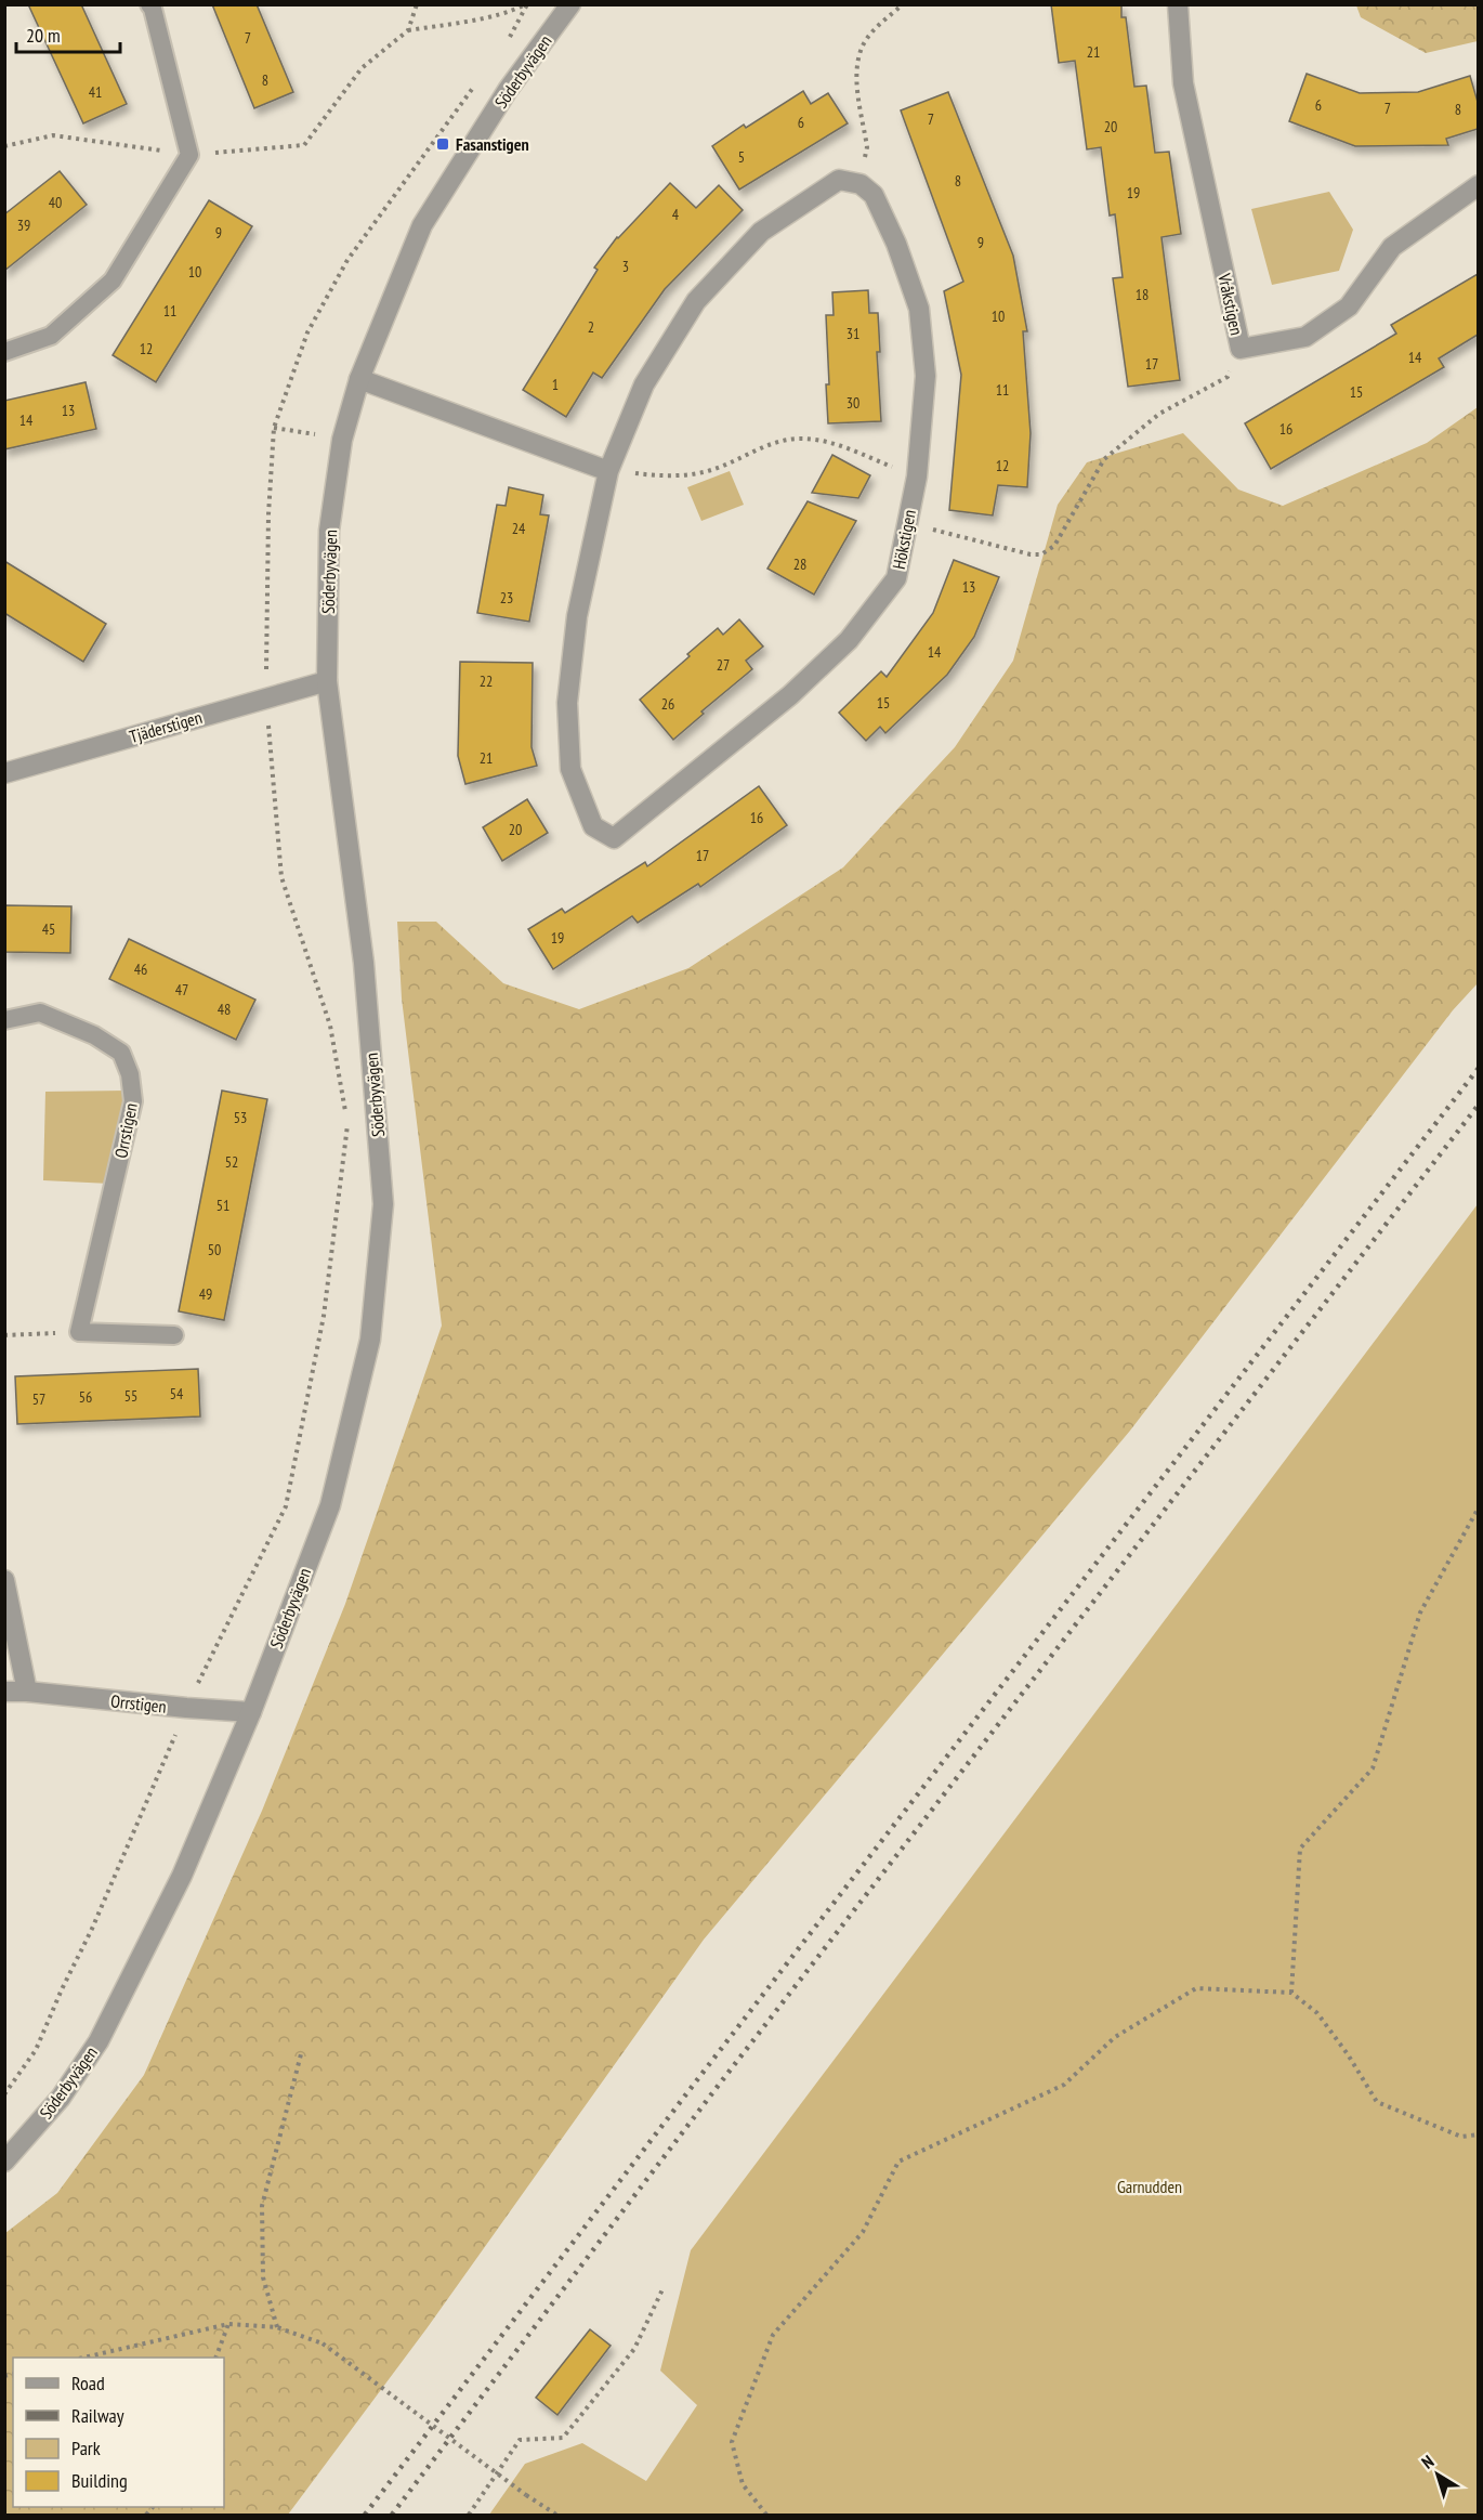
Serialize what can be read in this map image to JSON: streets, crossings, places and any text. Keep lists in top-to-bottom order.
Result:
{
  "streets": {
    "street": [
      "Söderbyvägen",
      "Vråkstigen",
      "Hökstigen",
      "Tjäderstigen",
      "Orrstigen"
    ]
  },
  "crossings": [
    ["Söderbyvägen", "Tjäderstigen"],
    ["Söderbyvägen", "Orrstigen"]
  ],
  "parks": ["Garnudden"],
  "places": {
    "transit": ["Fasanstigen"]
  },
  "house_numbers": [
    "7",
    "21",
    "8",
    "41",
    "6",
    "7",
    "8",
    "7",
    "6",
    "20",
    "5",
    "8",
    "19",
    "40",
    "4",
    "39",
    "9",
    "9",
    "3",
    "10",
    "18",
    "11",
    "10",
    "2",
    "31",
    "12",
    "14",
    "17",
    "1",
    "11",
    "15",
    "30",
    "13",
    "14",
    "16",
    "12",
    "24",
    "28",
    "13",
    "23",
    "14",
    "27",
    "22",
    "15",
    "26",
    "21",
    "16",
    "20",
    "17",
    "45",
    "19",
    "46",
    "47",
    "48",
    "53",
    "52",
    "51",
    "50",
    "49",
    "54",
    "55",
    "56",
    "57"
  ],
  "legend": [
    "Road",
    "Railway",
    "Park",
    "Building"
  ],
  "scale_bar": "20 m",
  "north": "top left"
}
